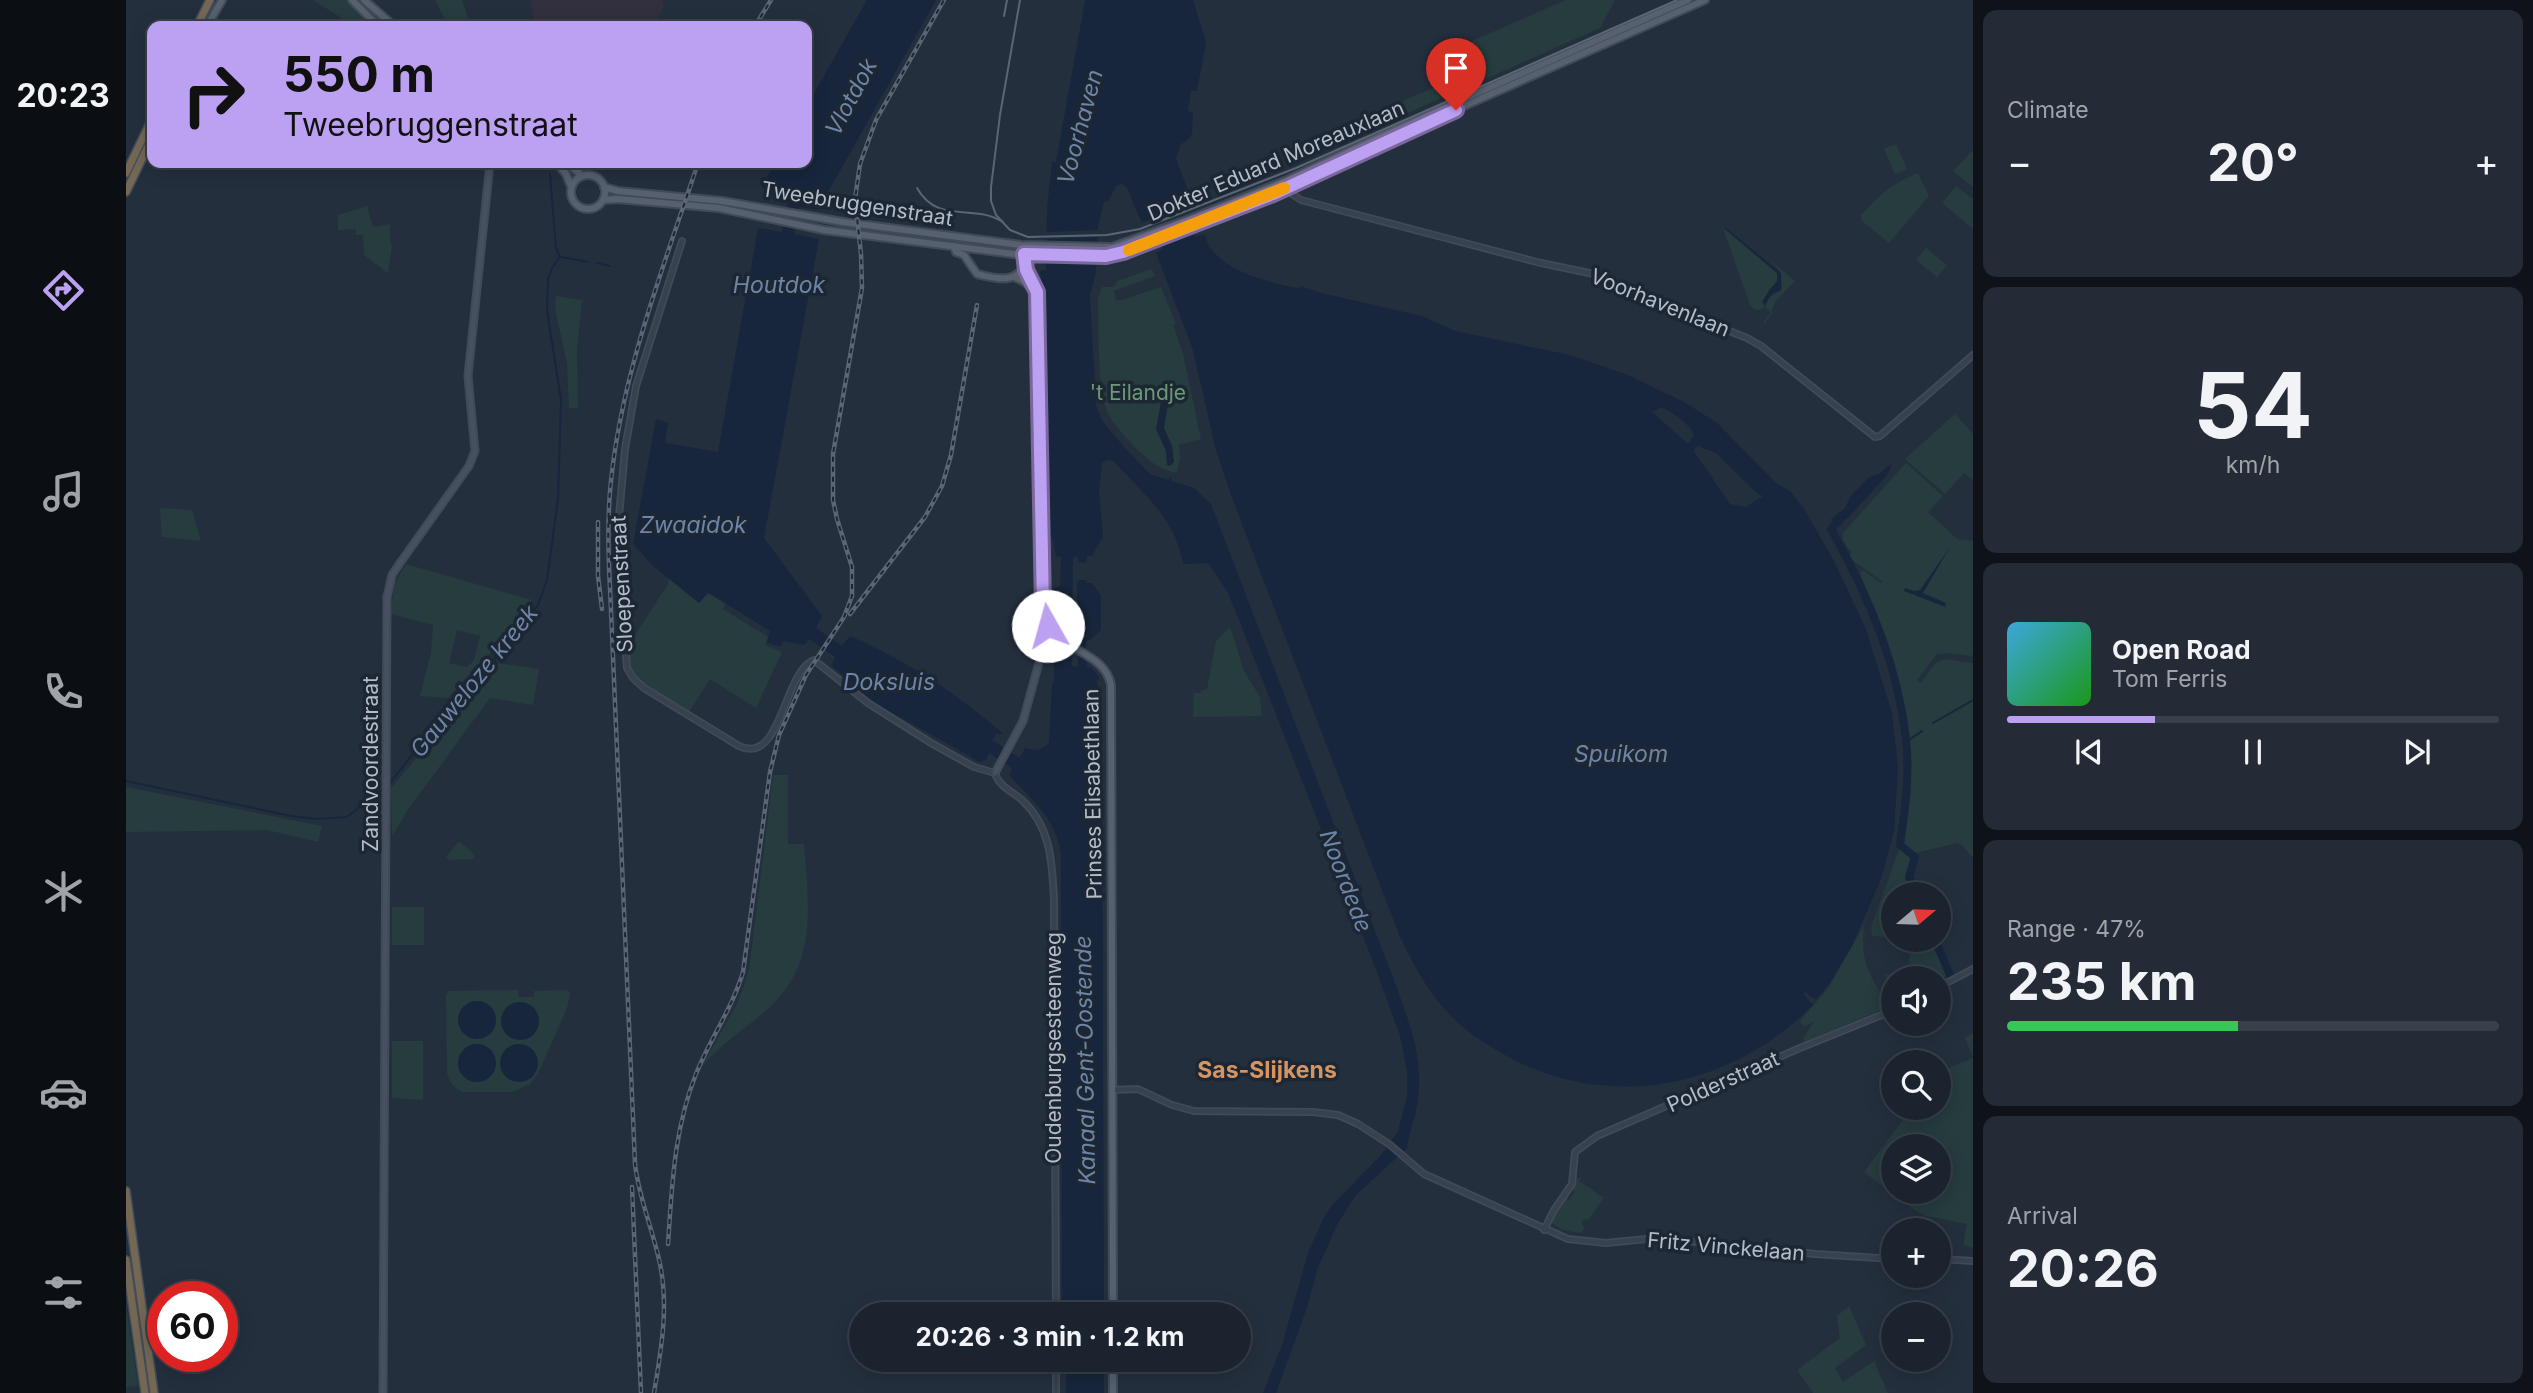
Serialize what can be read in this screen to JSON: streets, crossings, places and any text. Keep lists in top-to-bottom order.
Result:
{
  "streets": {
    "main road": [
      "Dokter Eduard Moreauxlaan",
      "Tweebruggenstraat",
      "Zandvoordestraat",
      "Prinses Elisabethlaan"
    ],
    "street": [
      "Voorhavenlaan",
      "Sloepenstraat",
      "Oudenburgsesteenweg",
      "Polderstraat",
      "Fritz Vinckelaan"
    ]
  },
  "crossings": [
    ["Dokter Eduard Moreauxlaan", "Tweebruggenstraat"],
    ["Dokter Eduard Moreauxlaan", "Voorhavenlaan"],
    ["Sloepenstraat", "Oudenburgsesteenweg"],
    ["Prinses Elisabethlaan", "Fritz Vinckelaan"],
    ["Polderstraat", "Fritz Vinckelaan"]
  ],
  "districts": ["Sas-Slijkens"],
  "water": [
    "Vlotdok",
    "Voorhaven",
    "Houtdok",
    "Zwaaidok",
    "Gauweloze kreek",
    "Doksluis",
    "Spuikom",
    "Noordede",
    "Kanaal Gent-Oostende"
  ],
  "parks": ["'t Eilandje"],
  "north": "right",
  "page": {
    "tabs": "20:23",
    "tile": [
      "Climate",
      ["54", "km/h"],
      ["Range · 47%", "235 km"],
      ["Arrival", "20:26"]
    ],
    "turn": ["550 m", "Tweebruggenstraat"],
    "heat": ["−", "20°", "+"],
    "song": ["Open Road", "Tom Ferris"],
    "map_buttons": ["+", "−"],
    "limit": "60",
    "trip": "20:26 · 3 min · 1.2 km"
  }
}
